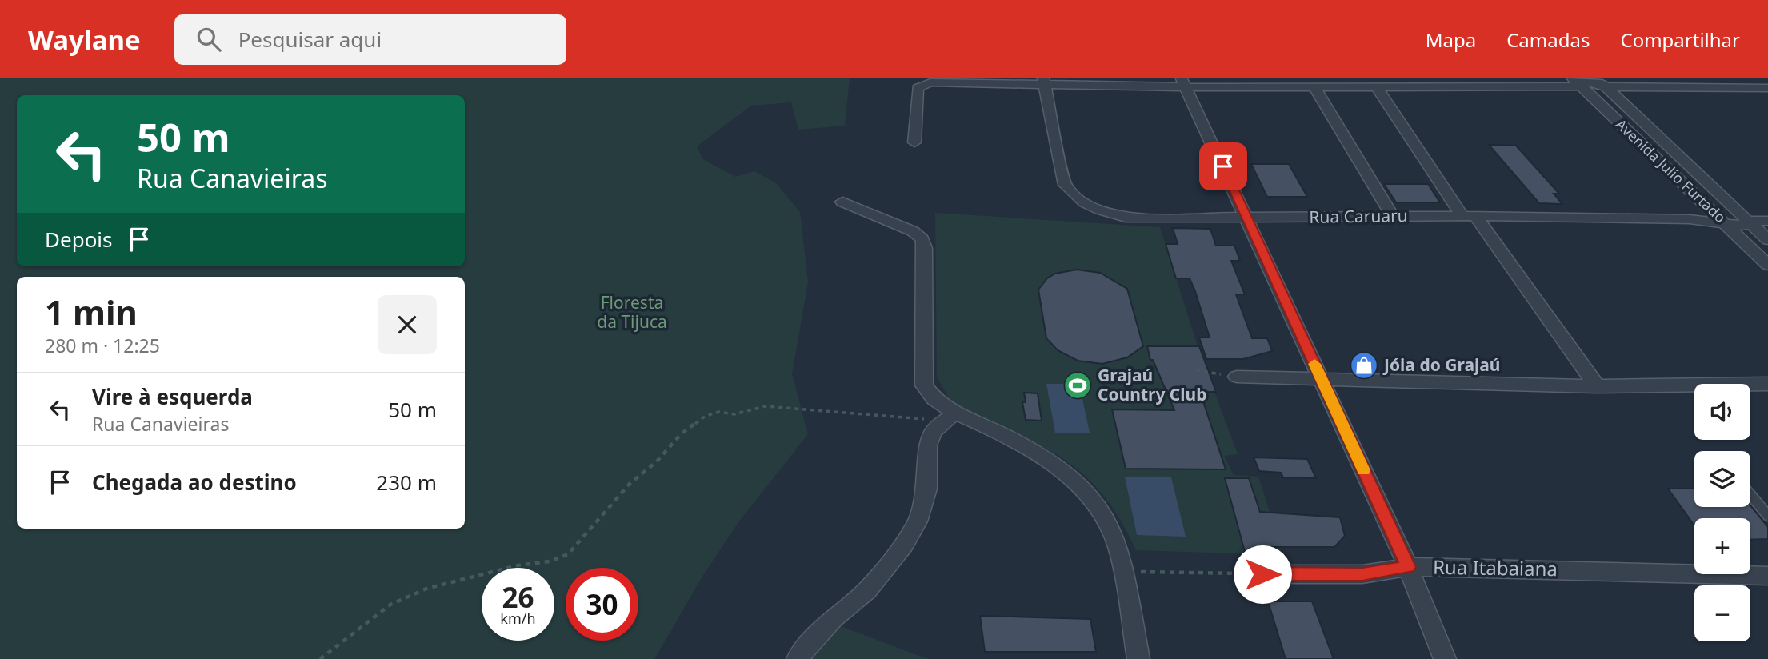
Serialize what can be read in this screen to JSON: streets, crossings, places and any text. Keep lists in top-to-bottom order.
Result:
{
  "streets": {
    "street": ["Avenida Julio Furtado", "Rua Caruaru", "Rua Itabaiana"]
  },
  "crossings": [
    ["Avenida Julio Furtado", "Rua Caruaru"]
  ],
  "parks": ["Floresta da Tijuca"],
  "places": {
    "shop": ["Jóia do Grajaú"],
    "sports": ["Grajaú Country Club"]
  },
  "page": {
    "header": "Waylane",
    "search": "Pesquisar aqui",
    "nav": ["Mapa", "Camadas", "Compartilhar"],
    "turn": ["50 m", "Rua Canavieiras"],
    "then": "Depois",
    "heading": ["1 min", "280 m · 12:25"],
    "list": [
      {
        "name": "Vire à esquerda",
        "note": "Rua Canavieiras",
        "value": "50 m"
      },
      {
        "name": "Chegada ao destino",
        "value": "230 m"
      }
    ],
    "map_buttons": ["+", "−"],
    "speed": "26 km/h",
    "limit": "30"
  }
}
